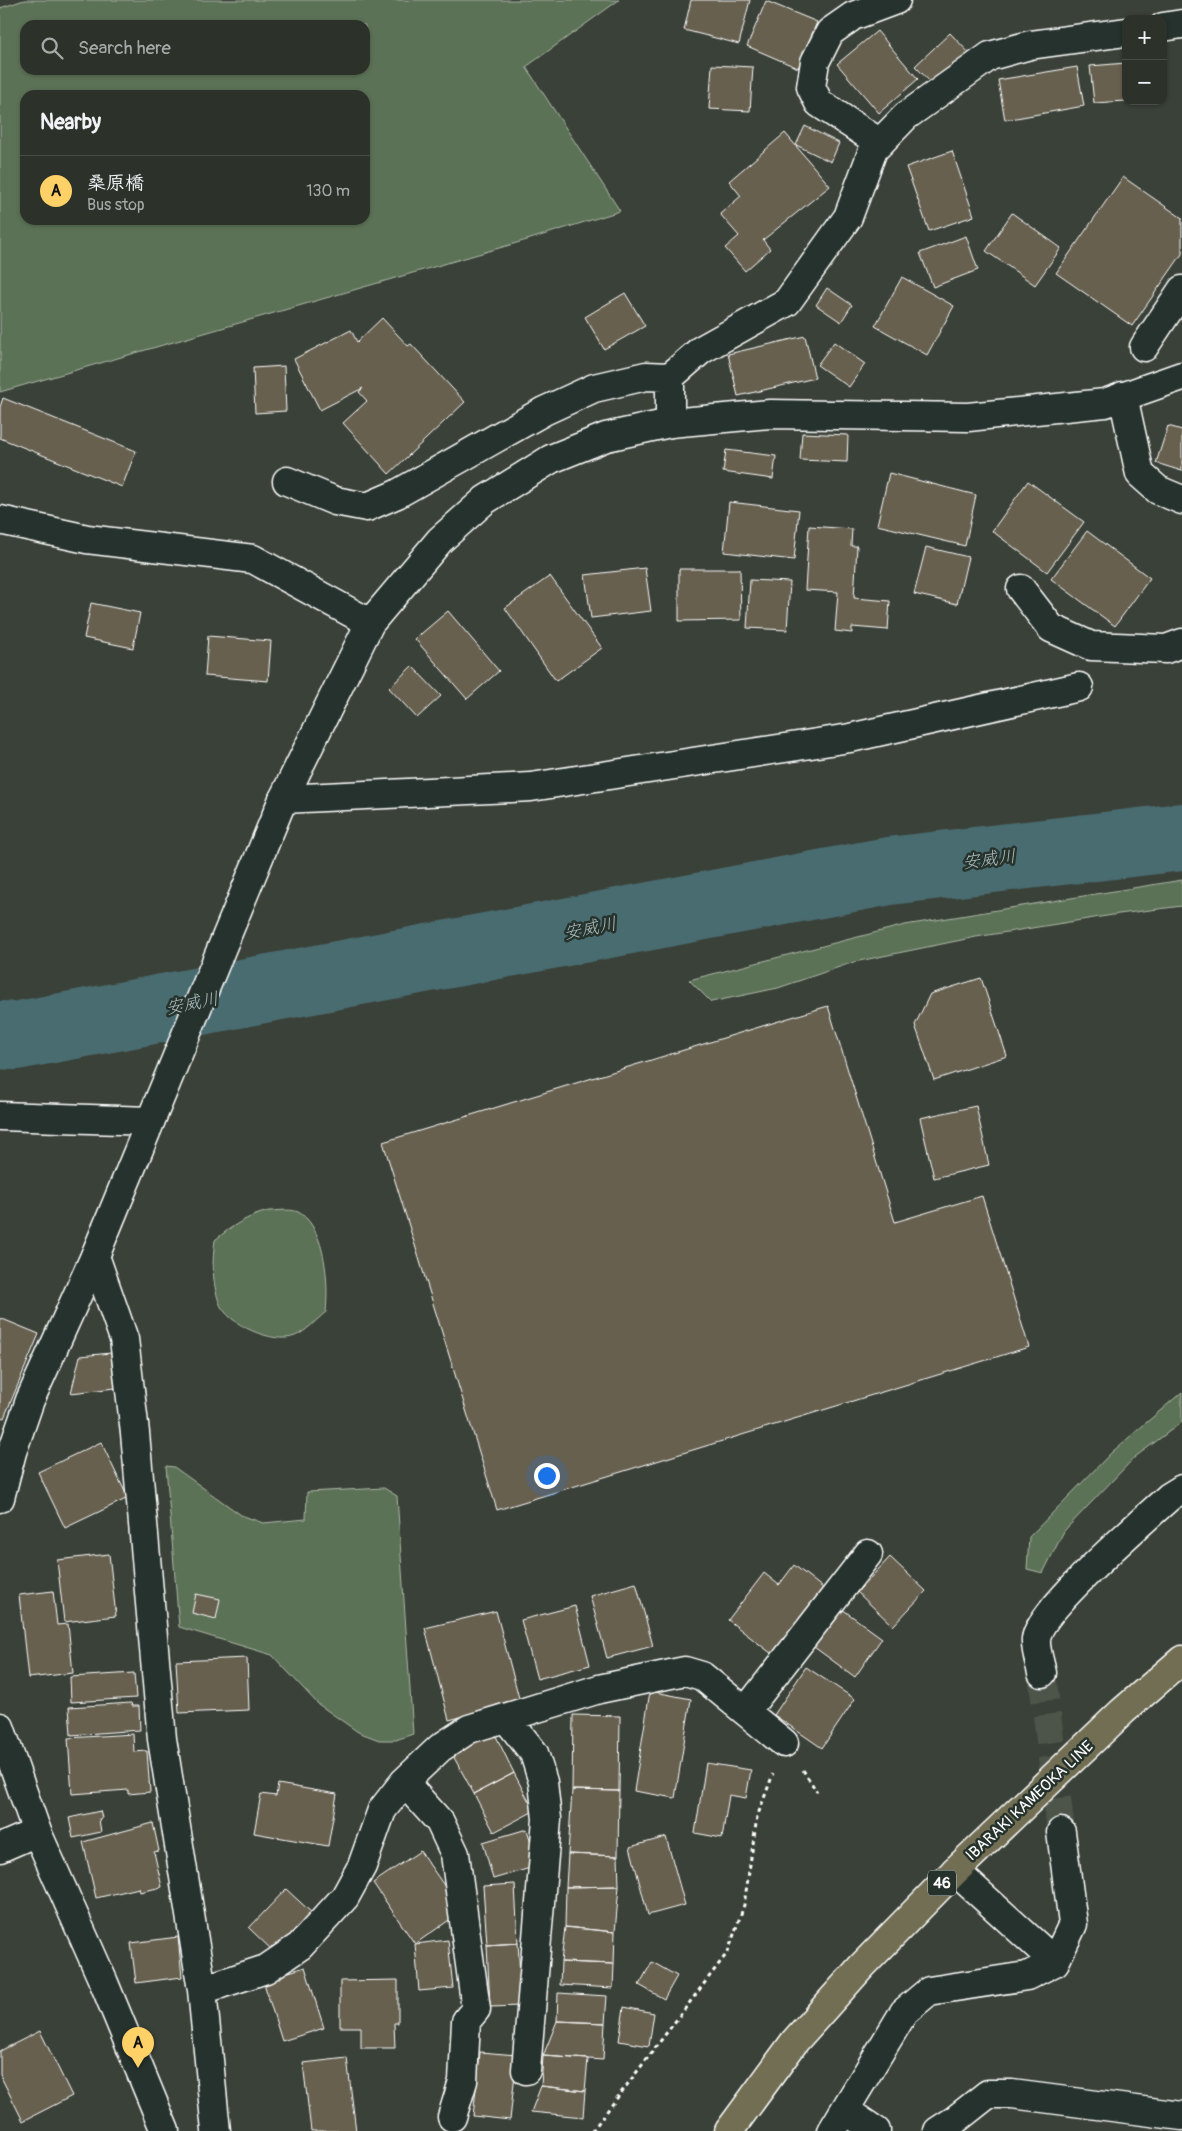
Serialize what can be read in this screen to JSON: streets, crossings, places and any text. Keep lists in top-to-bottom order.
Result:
{
  "streets": {
    "main road": ["IBARAKI KAMEOKA LINE", "46"]
  },
  "water": ["安威川"],
  "page": {
    "map_buttons": ["+", "−"],
    "search": "Search here",
    "heading": "Nearby",
    "list": [
      {
        "mark": "A",
        "name": "桑原橋",
        "note": "Bus stop",
        "value": "130 m"
      }
    ],
    "pins": "A"
  }
}
